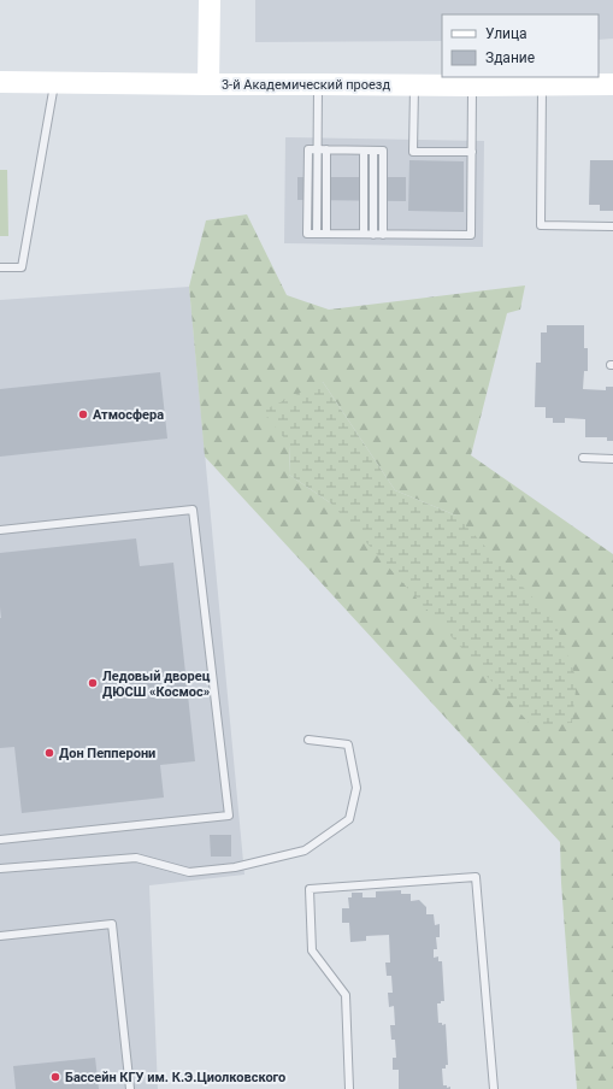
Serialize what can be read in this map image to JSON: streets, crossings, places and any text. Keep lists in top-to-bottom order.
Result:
{
  "streets": {
    "street": ["3-й Академический проезд"]
  },
  "places": [
    "Атмосфера",
    "Ледовый дворец ДЮСШ «Космос»",
    "Дон Пепперони",
    "Бассейн КГУ им. К.Э.Циолковского"
  ],
  "legend": ["Улица", "Здание"]
}
